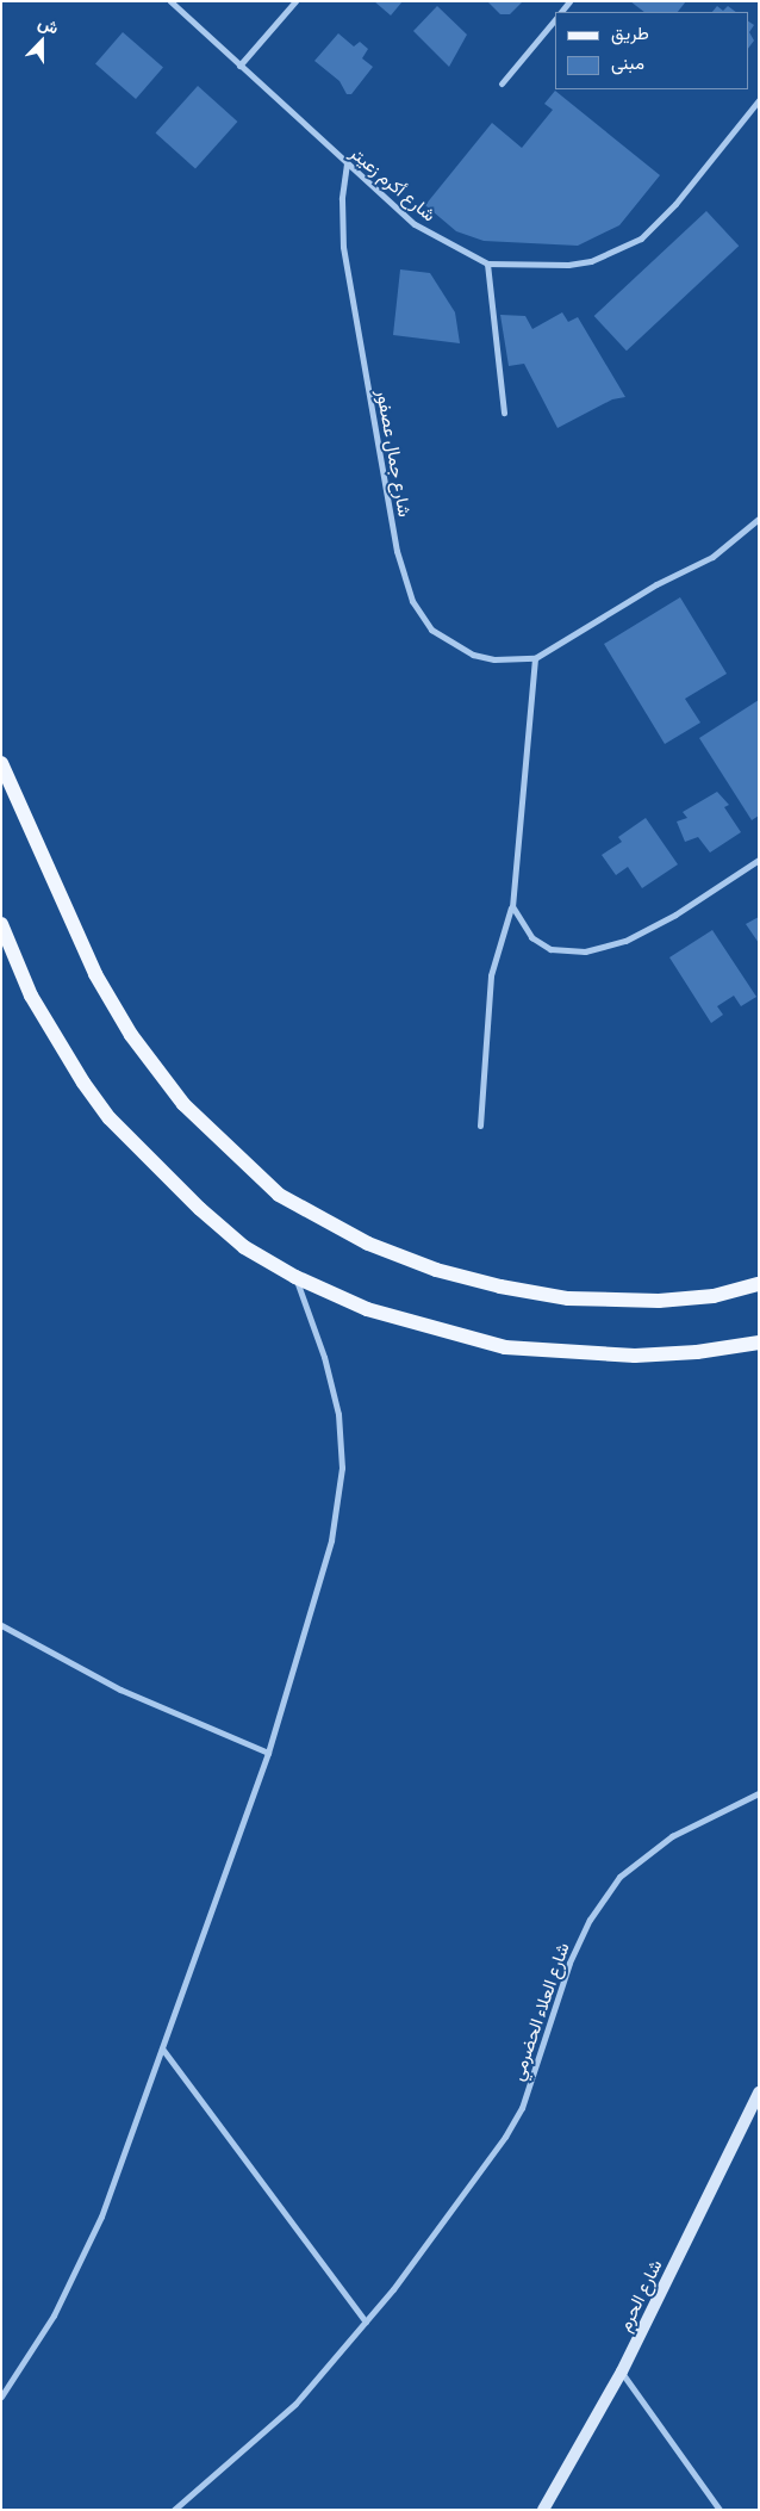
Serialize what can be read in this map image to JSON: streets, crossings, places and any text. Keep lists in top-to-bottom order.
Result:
{
  "streets": {
    "street": [
      "شارع أكرم زعيتر",
      "شارع جمال عصفور",
      "شارع العلاء الحضرمي",
      "شارع الحرم"
    ]
  },
  "crossings": [
    ["شارع أكرم زعيتر", "شارع جمال عصفور"]
  ],
  "legend": ["طريق", "مبنى"],
  "north": "top"
}
